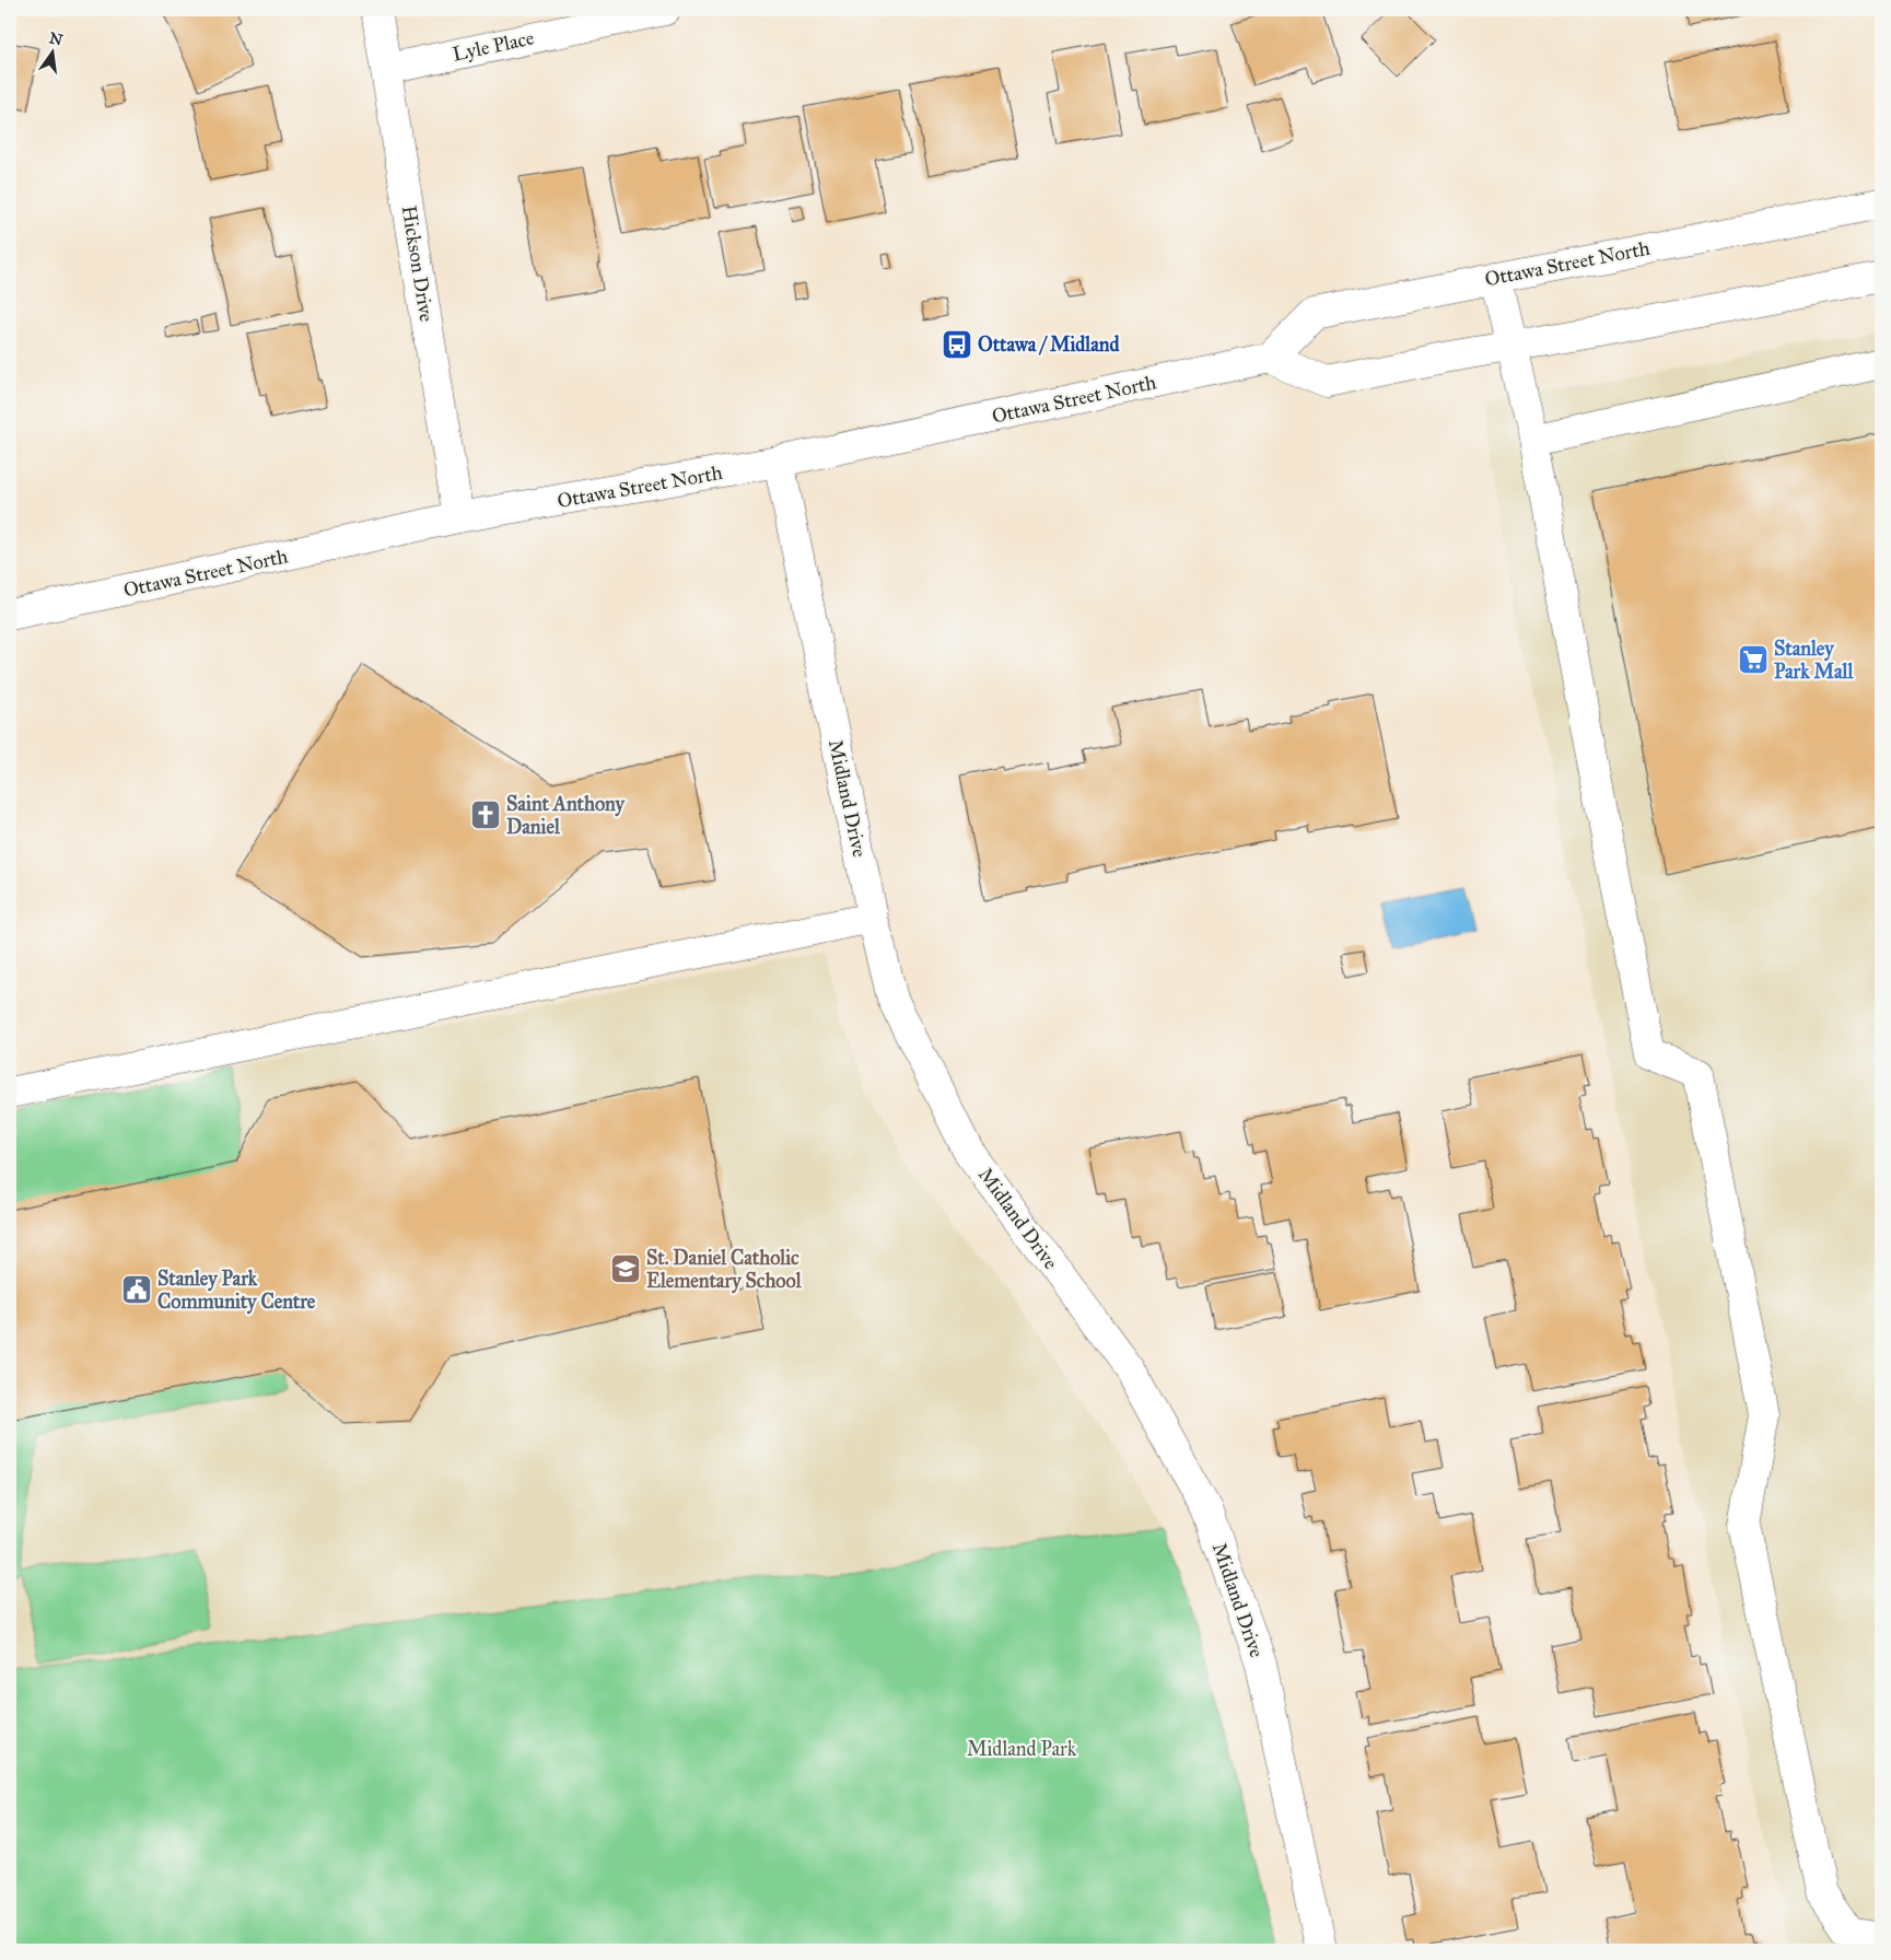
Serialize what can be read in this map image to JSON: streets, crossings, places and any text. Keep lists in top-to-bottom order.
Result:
{
  "streets": {
    "main road": [
      "Lyle Place",
      "Hickson Drive",
      "Ottawa Street North",
      "Midland Drive"
    ]
  },
  "crossings": [
    ["Lyle Place", "Hickson Drive"],
    ["Hickson Drive", "Ottawa Street North"],
    ["Ottawa Street North", "Midland Drive"]
  ],
  "parks": ["Midland Park"],
  "places": {
    "bus stop": ["Ottawa / Midland"],
    "supermarket": ["Stanley Park Mall"],
    "church": ["Saint Anthony Daniel"],
    "school or university": ["St. Daniel Catholic Elementary School"],
    "public building": ["Stanley Park Community Centre"]
  },
  "north": "top"
}
